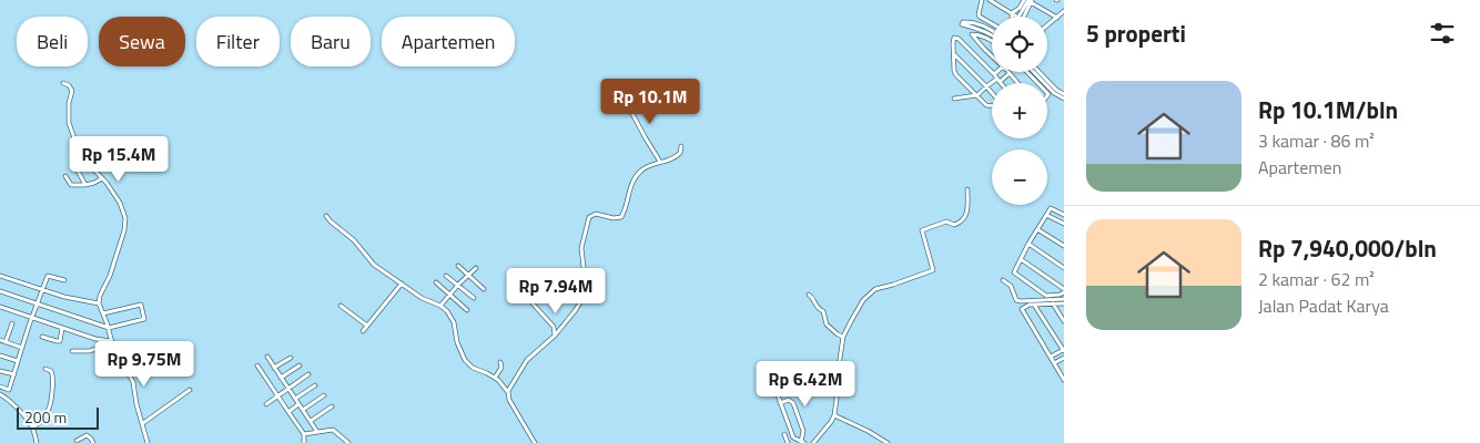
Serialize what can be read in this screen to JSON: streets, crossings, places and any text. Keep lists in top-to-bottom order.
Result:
{
  "scale_bar": "200 m",
  "page": {
    "heading": "5 properti",
    "map_buttons": ["+", "−"],
    "chip": [
      "Beli",
      "Sewa",
      "Filter",
      "Baru",
      "Apartemen"
    ],
    "list": [
      {
        "name": "Rp 10.1M/bln",
        "note": "3 kamar · 86 m² · Apartemen"
      },
      {
        "name": "Rp 7,940,000/bln",
        "note": "2 kamar · 62 m² · Jalan Padat Karya"
      }
    ],
    "price": [
      "Rp 10.1M",
      "Rp 15.4M",
      "Rp 7.94M",
      "Rp 9.75M",
      "Rp 6.42M"
    ],
    "scale": "200 m"
  }
}
